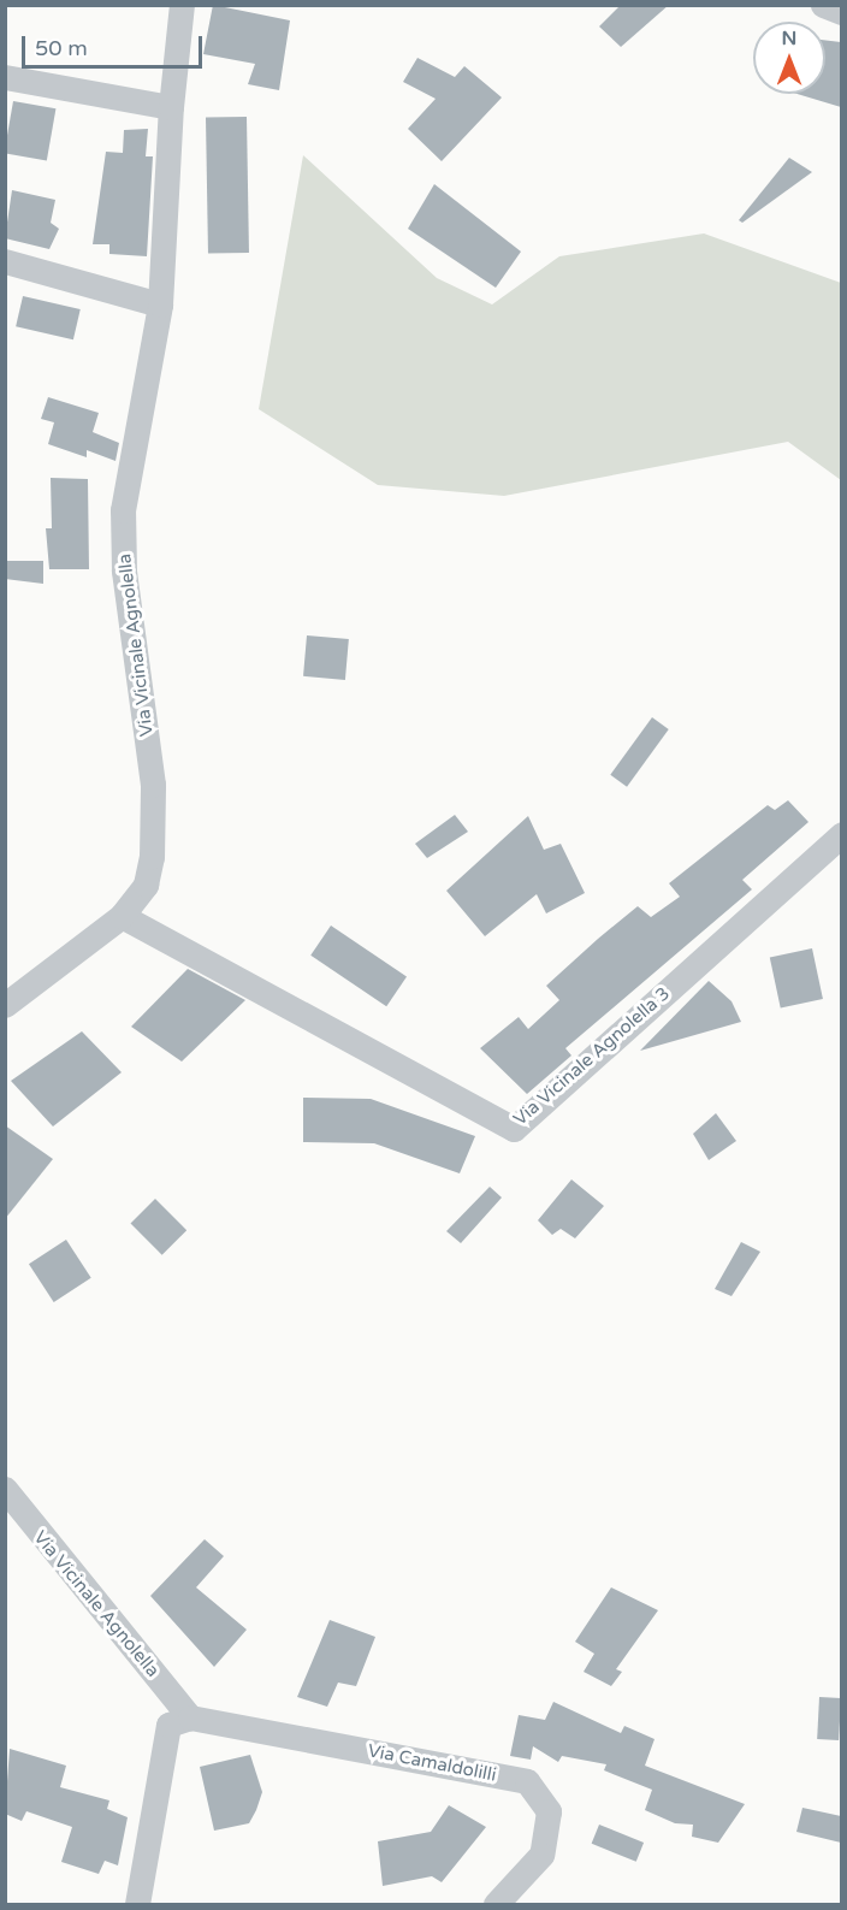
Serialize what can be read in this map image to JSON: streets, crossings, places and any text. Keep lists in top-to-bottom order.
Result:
{
  "streets": {
    "street": ["Via Vicinale Agnolella", "Via Vicinale Agnolella 3", "Via Camaldolilli"]
  },
  "crossings": [
    ["Via Vicinale Agnolella", "Via Vicinale Agnolella 3"],
    ["Via Vicinale Agnolella", "Via Camaldolilli"]
  ],
  "scale_bar": "50 m",
  "north": "top"
}
